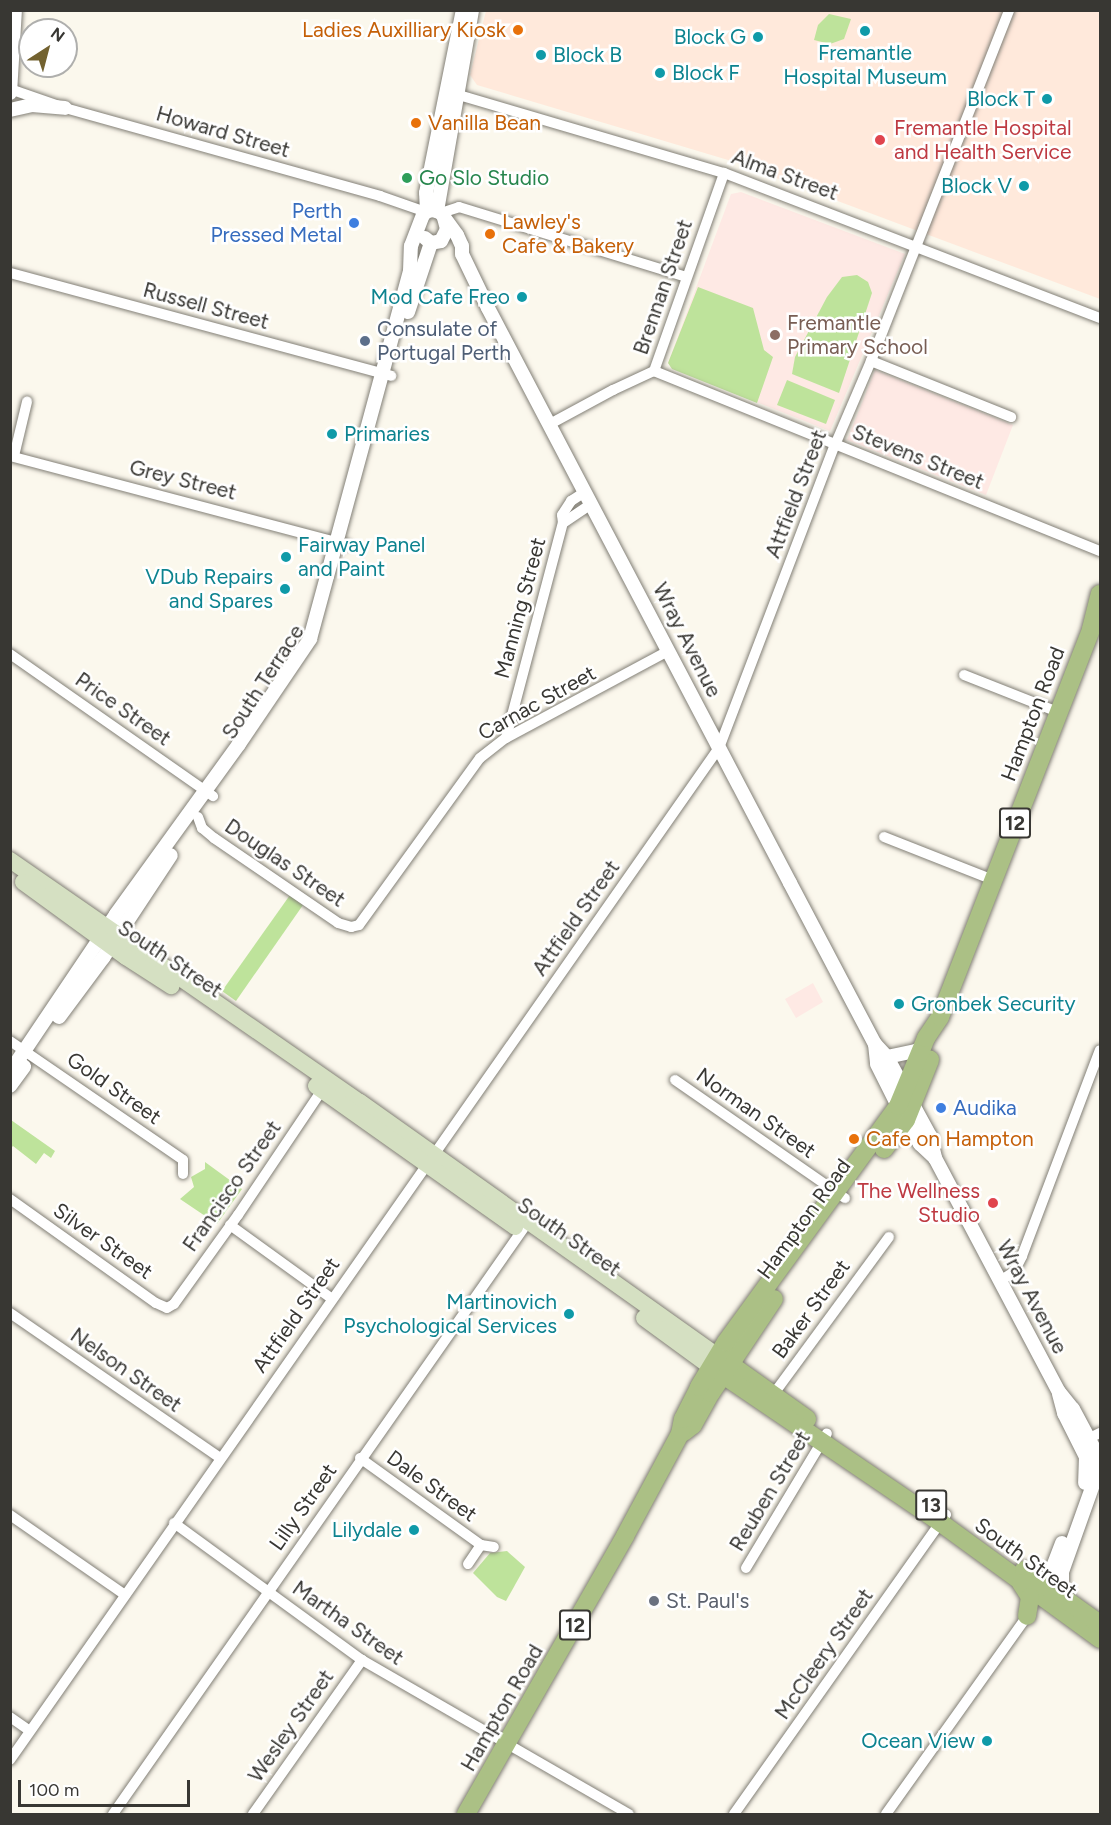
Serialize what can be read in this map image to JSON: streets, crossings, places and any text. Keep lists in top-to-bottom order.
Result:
{
  "streets": {
    "main road": [
      "Hampton Road",
      "12",
      "South Street",
      "13"
    ],
    "street": [
      "Howard Street",
      "Alma Street",
      "Brennan Street",
      "Russell Street",
      "Stevens Street",
      "Grey Street",
      "Attfield Street",
      "Manning Street",
      "Wray Avenue",
      "South Terrace",
      "Carnac Street",
      "Price Street",
      "Douglas Street",
      "Gold Street",
      "Norman Street",
      "Francisco Street",
      "Silver Street",
      "Baker Street",
      "Nelson Street",
      "Dale Street",
      "Reuben Street",
      "Lilly Street",
      "Martha Street",
      "McCleery Street",
      "Wesley Street"
    ]
  },
  "crossings": [
    ["Howard Street", "Wray Avenue"],
    ["Howard Street", "South Terrace"],
    ["Alma Street", "Brennan Street"],
    ["Alma Street", "Attfield Street"],
    ["Brennan Street", "Stevens Street"],
    ["Brennan Street", "Wray Avenue"],
    ["Russell Street", "South Terrace"],
    ["Stevens Street", "Attfield Street"],
    ["Grey Street", "South Terrace"],
    ["Attfield Street", "Wray Avenue"],
    ["Attfield Street", "South Street"],
    ["Attfield Street", "Nelson Street"],
    ["Attfield Street", "Martha Street"],
    ["Manning Street", "Wray Avenue"],
    ["Manning Street", "Carnac Street"],
    ["Wray Avenue", "South Terrace"],
    ["Wray Avenue", "Carnac Street"],
    ["Wray Avenue", "Hampton Road"],
    ["Wray Avenue", "South Street"],
    ["South Terrace", "Price Street"],
    ["South Terrace", "Douglas Street"],
    ["South Terrace", "South Street"],
    ["South Terrace", "Gold Street"],
    ["Carnac Street", "Douglas Street"],
    ["Hampton Road", "South Street"],
    ["Hampton Road", "Norman Street"],
    ["Hampton Road", "Martha Street"],
    ["South Street", "Francisco Street"],
    ["South Street", "Baker Street"],
    ["South Street", "Reuben Street"],
    ["South Street", "Lilly Street"],
    ["South Street", "McCleery Street"],
    ["Francisco Street", "Silver Street"],
    ["Dale Street", "Lilly Street"],
    ["Lilly Street", "Martha Street"],
    ["Martha Street", "Wesley Street"]
  ],
  "places": [
    "Ladies Auxilliary Kiosk",
    "Fremantle Hospital Museum",
    "Block G",
    "Block B",
    "Block F",
    "Block T",
    "Vanilla Bean",
    "Fremantle Hospital and Health Service",
    "Go Slo Studio",
    "Block V",
    "Perth Pressed Metal",
    "Lawley's Cafe & Bakery",
    "Mod Cafe Freo",
    "Fremantle Primary School",
    "Consulate of Portugal Perth",
    "Primaries",
    "Fairway Panel and Paint",
    "VDub Repairs and Spares",
    "Gronbek Security",
    "Audika",
    "Cafe on Hampton",
    "The Wellness Studio",
    "Martinovich Psychological Services",
    "Lilydale",
    "St. Paul's",
    "Ocean View"
  ],
  "scale_bar": "100 m",
  "north": "top right"
}
